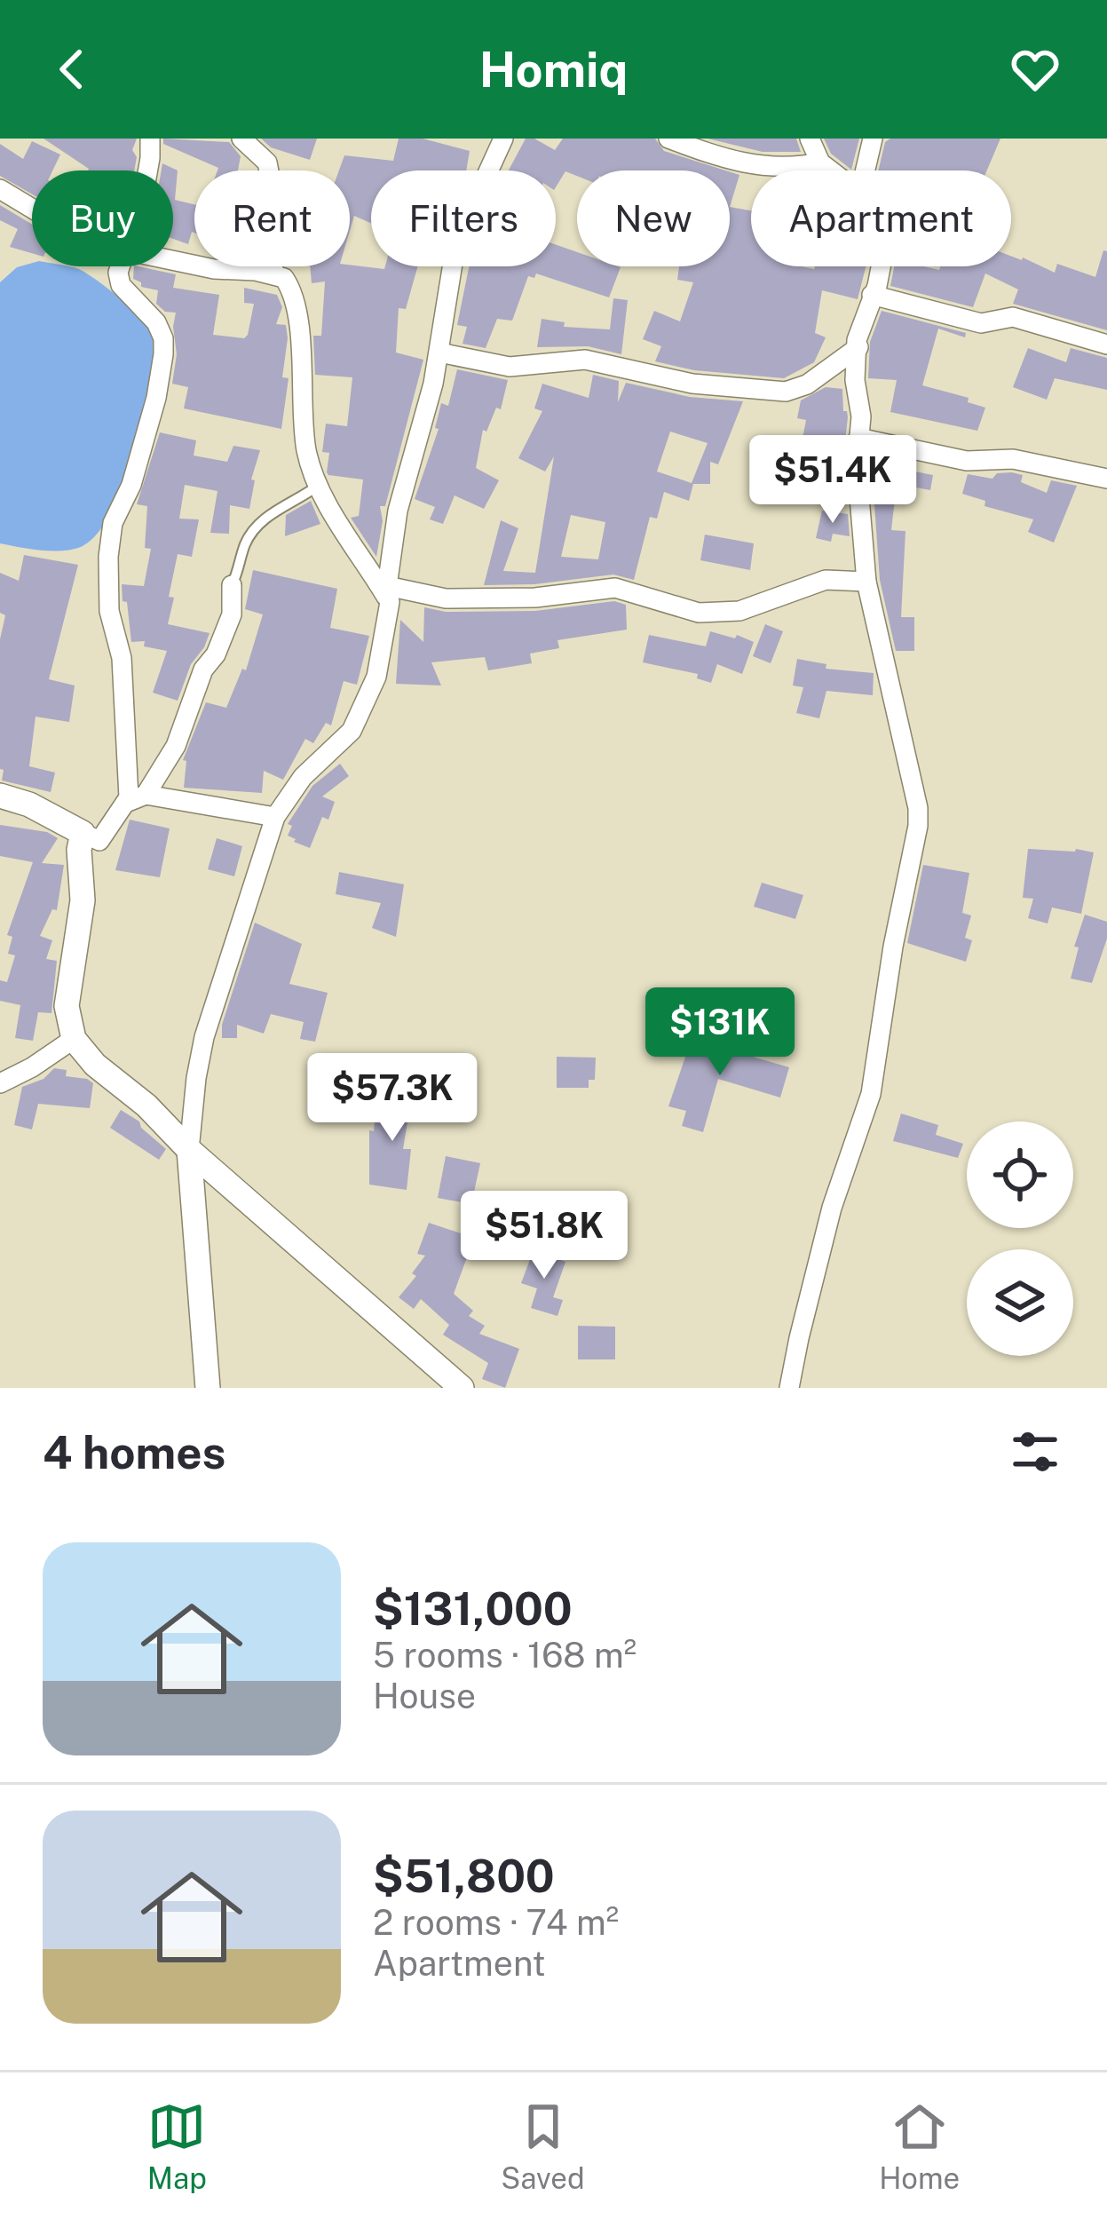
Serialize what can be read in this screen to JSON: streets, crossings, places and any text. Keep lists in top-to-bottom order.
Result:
{
  "page": {
    "header": "Homiq",
    "chip": [
      "Buy",
      "Rent",
      "Filters",
      "New",
      "Apartment"
    ],
    "price": [
      "$51.4K",
      "$131K",
      "$57.3K",
      "$51.8K"
    ],
    "heading": "4 homes",
    "list": [
      {
        "name": "$131,000",
        "note": "5 rooms · 168 m² · House"
      },
      {
        "name": "$51,800",
        "note": "2 rooms · 74 m² · Apartment"
      }
    ],
    "tabs": ["Map", "Saved", "Home"]
  }
}
